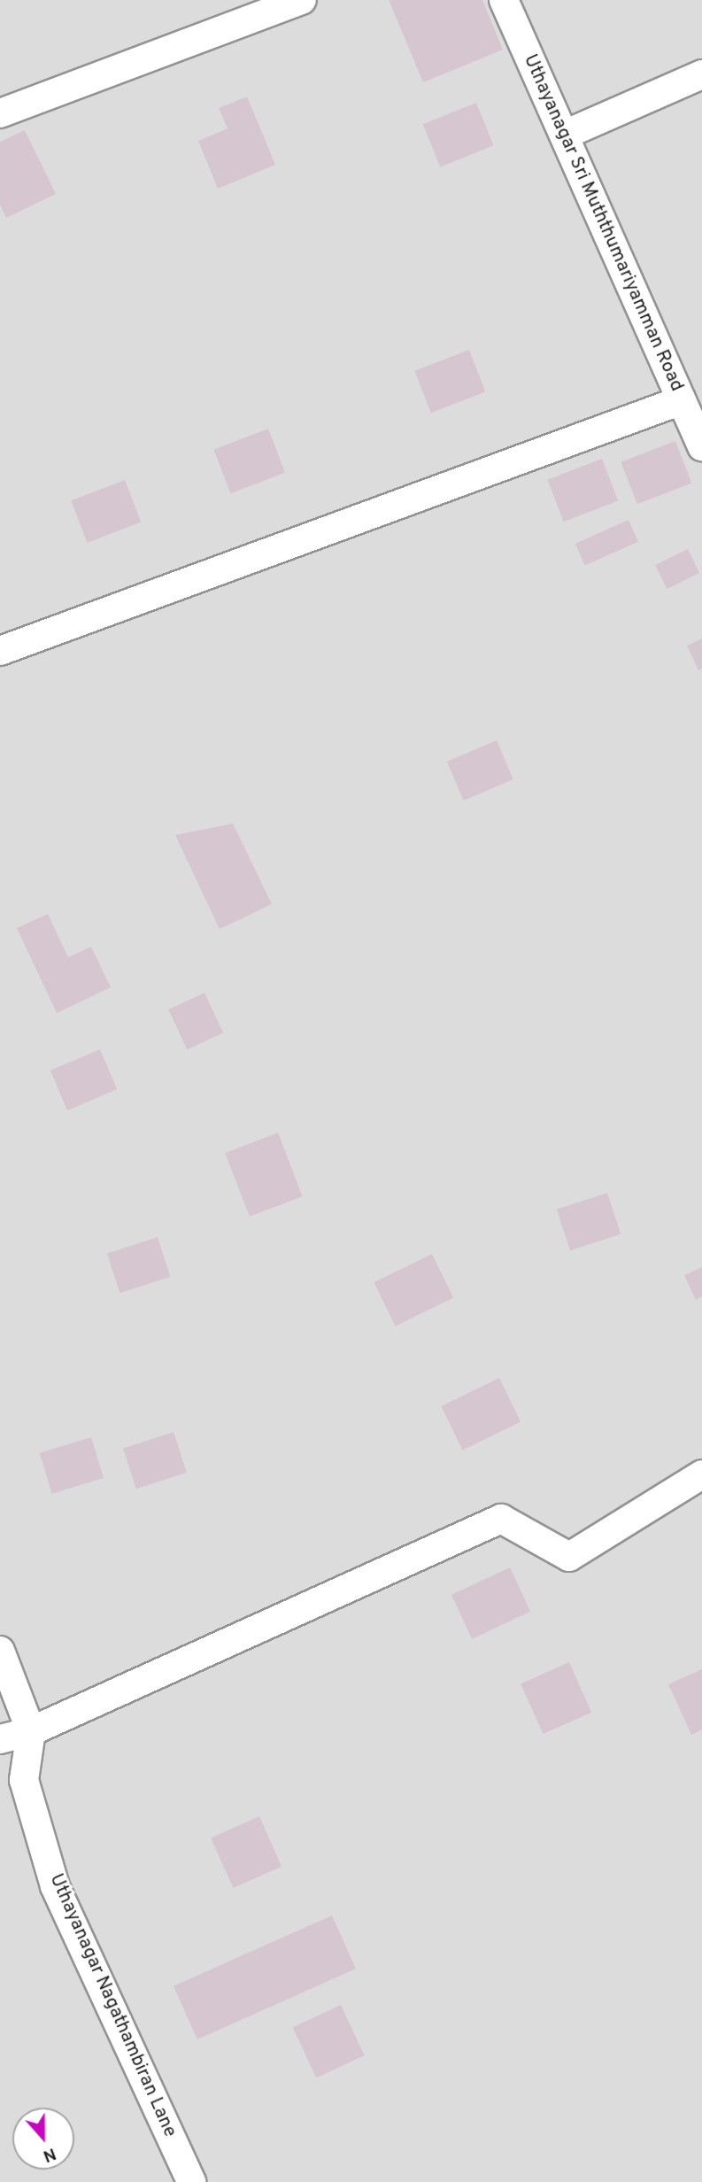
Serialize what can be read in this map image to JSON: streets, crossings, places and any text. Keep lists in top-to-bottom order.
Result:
{
  "streets": {
    "street": ["Uthayanagar Sri Muththumariyamman Road", "Uthayanagar Nagathambiran Lane"]
  },
  "north": "bottom"
}
